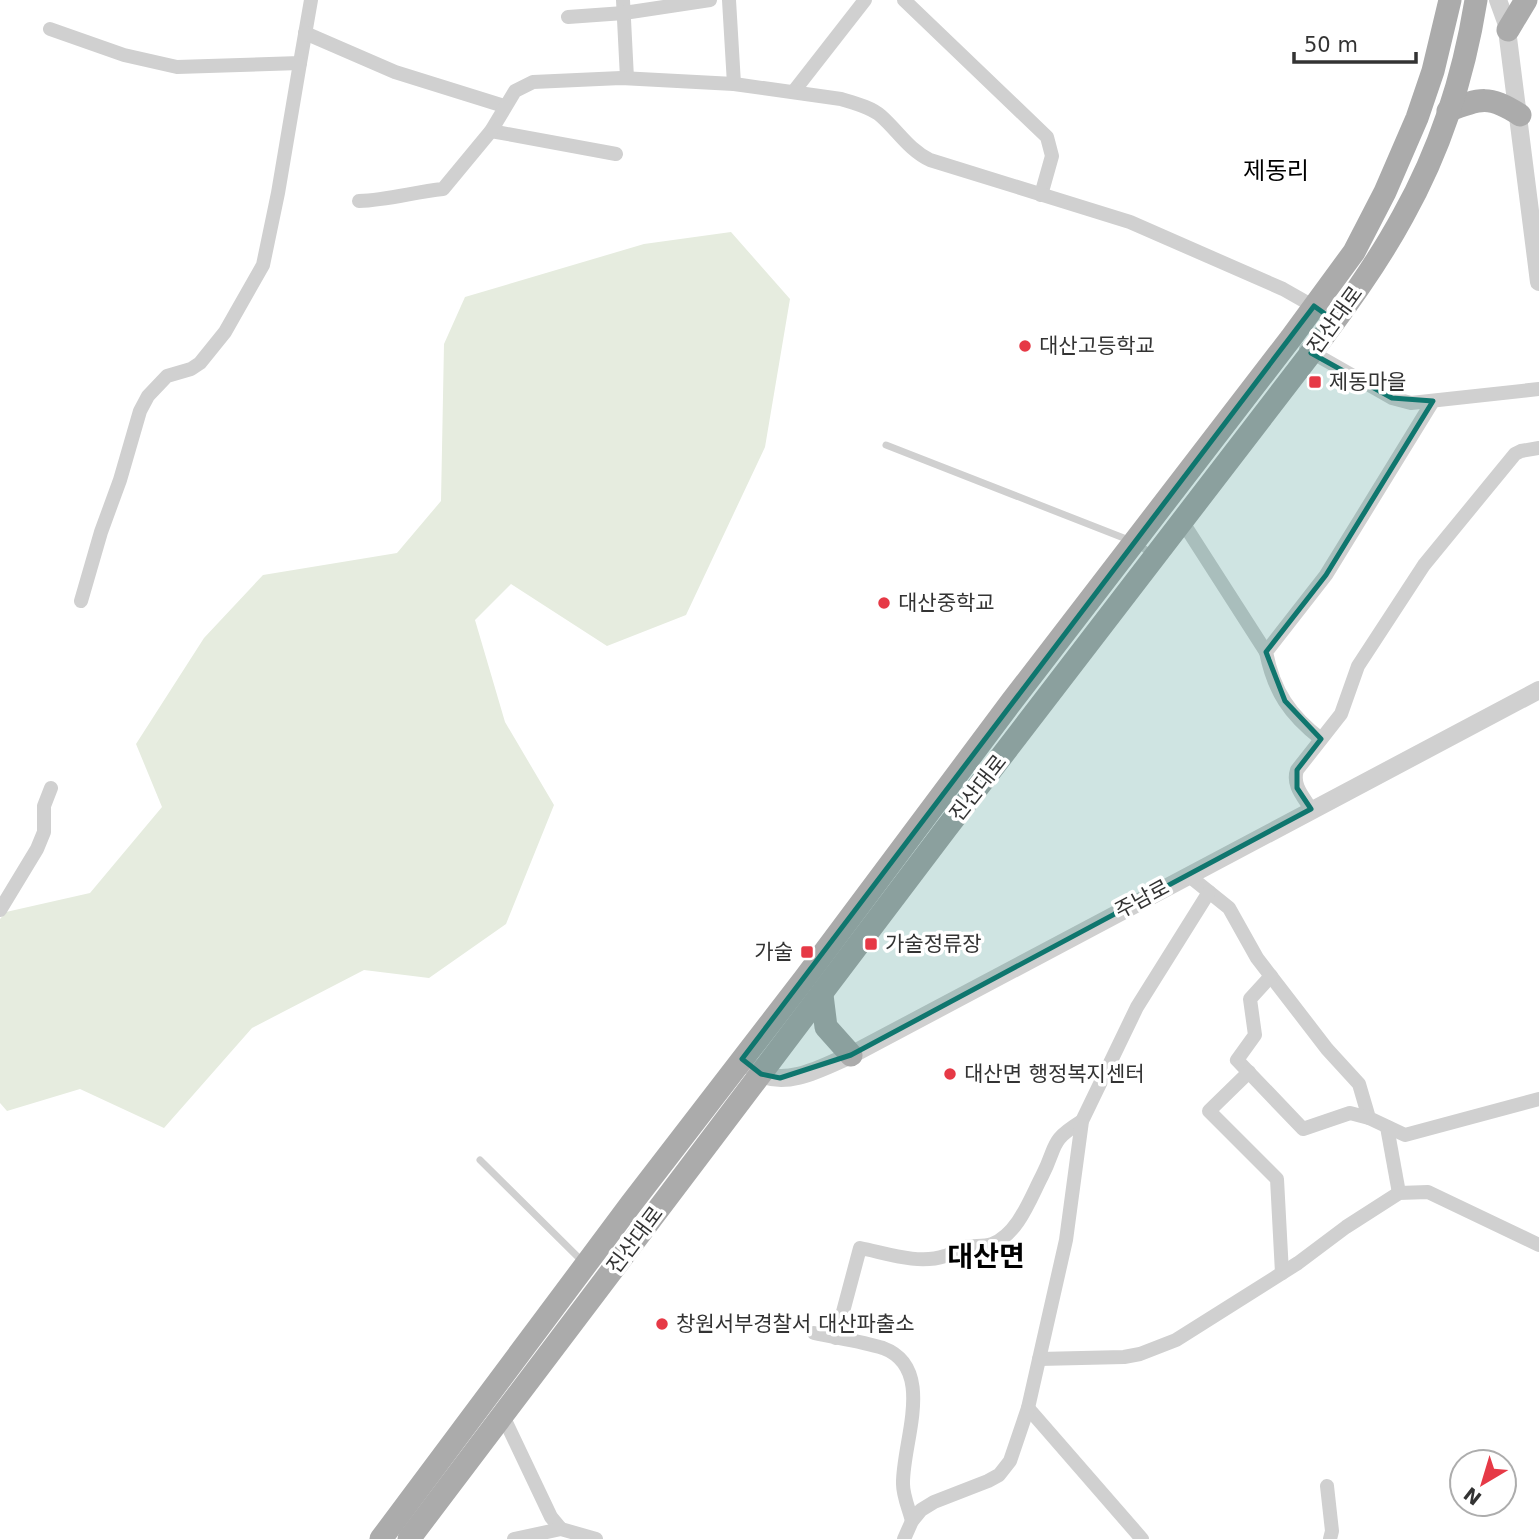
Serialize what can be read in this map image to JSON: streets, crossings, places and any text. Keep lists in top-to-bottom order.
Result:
{
  "streets": {
    "main road": ["진산대로"],
    "street": ["주남로"]
  },
  "crossings": [
    ["진산대로", "주남로"]
  ],
  "districts": ["제동리", "대산면"],
  "places": {
    "other": [
      "대산고등학교",
      "대산중학교",
      "대산면 행정복지센터",
      "창원서부경찰서 대산파출소"
    ],
    "transit": ["제동마을", "가술정류장", "가술"]
  },
  "scale_bar": "50 m",
  "north": "bottom left"
}
